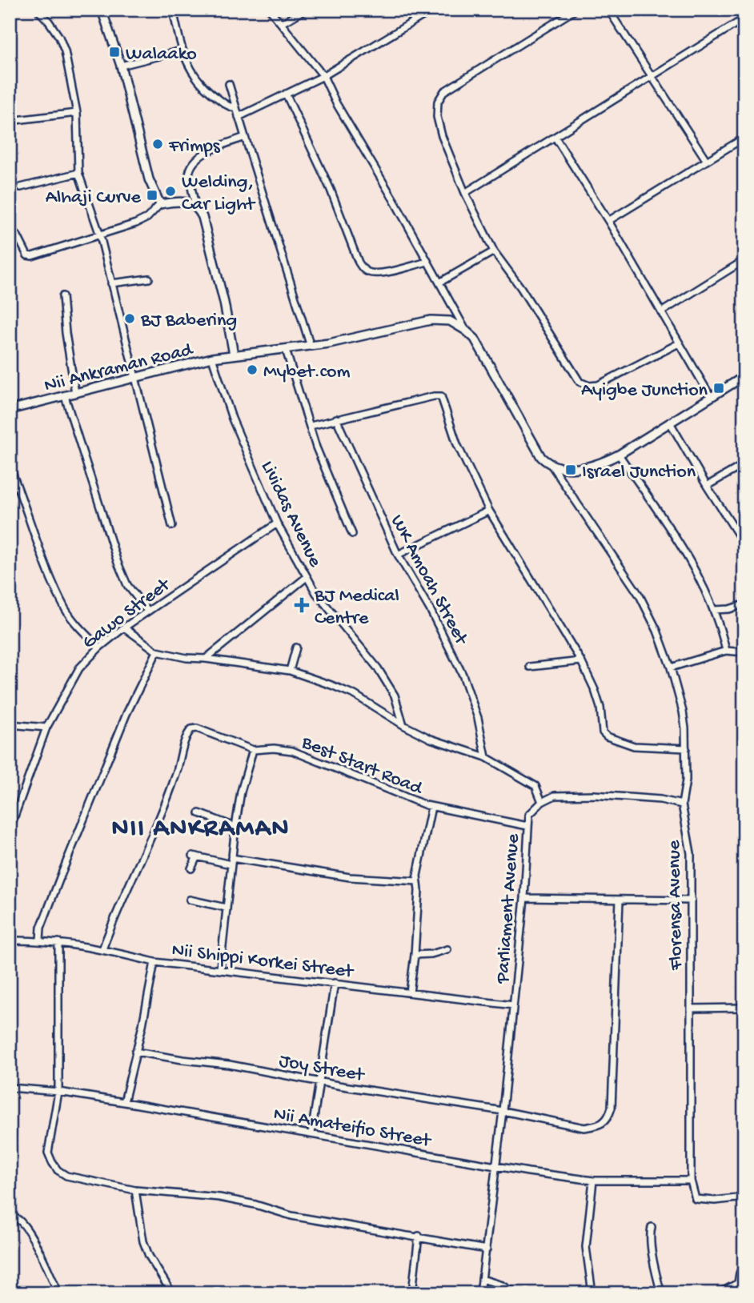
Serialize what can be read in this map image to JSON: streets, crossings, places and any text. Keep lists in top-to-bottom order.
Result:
{
  "streets": {
    "street": [
      "Nii Ankraman Road",
      "Lividas Avenue",
      "WK Amoah Street",
      "Gawo Street",
      "Best Start Road",
      "Florensa Avenue",
      "Parliament Avenue",
      "Nii Shippi Korkei Street",
      "Joy Street",
      "Nii Amateifio Street"
    ]
  },
  "crossings": [
    ["Nii Ankraman Road", "Lividas Avenue"],
    ["Lividas Avenue", "Gawo Street"],
    ["Best Start Road", "Parliament Avenue"],
    ["Best Start Road", "Nii Shippi Korkei Street"],
    ["Florensa Avenue", "Nii Amateifio Street"],
    ["Parliament Avenue", "Nii Shippi Korkei Street"],
    ["Parliament Avenue", "Joy Street"],
    ["Parliament Avenue", "Nii Amateifio Street"]
  ],
  "districts": ["NII ANKRAMAN"],
  "places": {
    "transit": [
      "Walaako",
      "Alhaji Curve",
      "Ayigbe Junction",
      "Israel Junction"
    ],
    "other": [
      "Frimps",
      "Welding, Car Light",
      "BJ Babering",
      "Mybet.com"
    ],
    "health": ["BJ Medical Centre"]
  }
}
